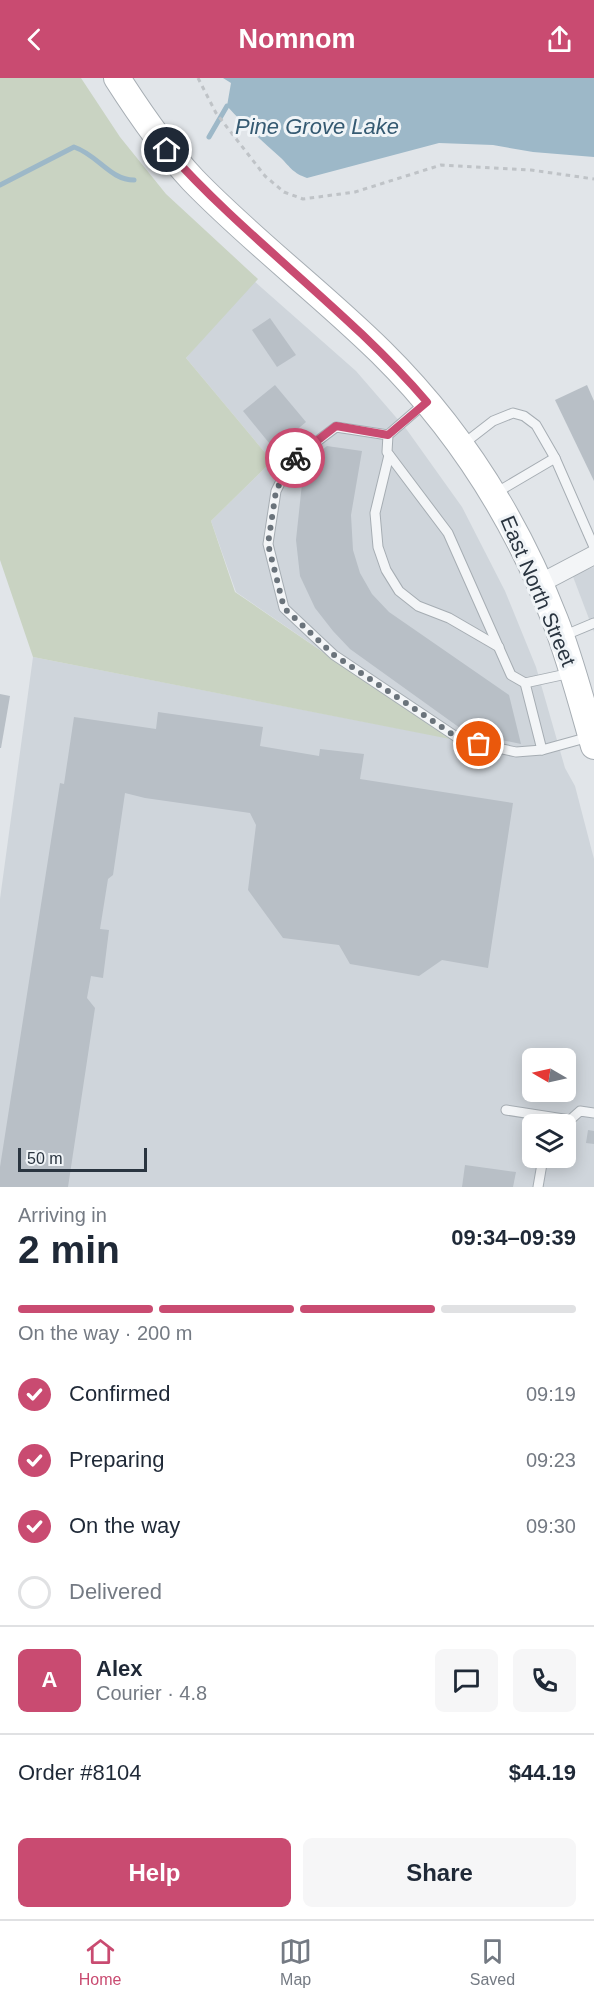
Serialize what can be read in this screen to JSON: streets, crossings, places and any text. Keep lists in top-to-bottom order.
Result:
{
  "streets": {
    "main road": ["East North Street"]
  },
  "water": ["Pine Grove Lake"],
  "scale_bar": "50 m",
  "north": "left",
  "page": {
    "header": "Nomnom",
    "scale": "50 m",
    "heading": ["2 min", "Arriving in", "09:34–09:39"],
    "panel": [
      "Alex",
      "Courier · 4.8",
      "Order #8104",
      "$44.19"
    ],
    "bar": "On the way · 200 m",
    "list": [
      ["Confirmed", "09:19"],
      ["Preparing", "09:23"],
      ["On the way", "09:30"],
      "Delivered"
    ],
    "round": "A",
    "buttons": ["Help", "Share"],
    "tabs": ["Home", "Map", "Saved"]
  }
}
